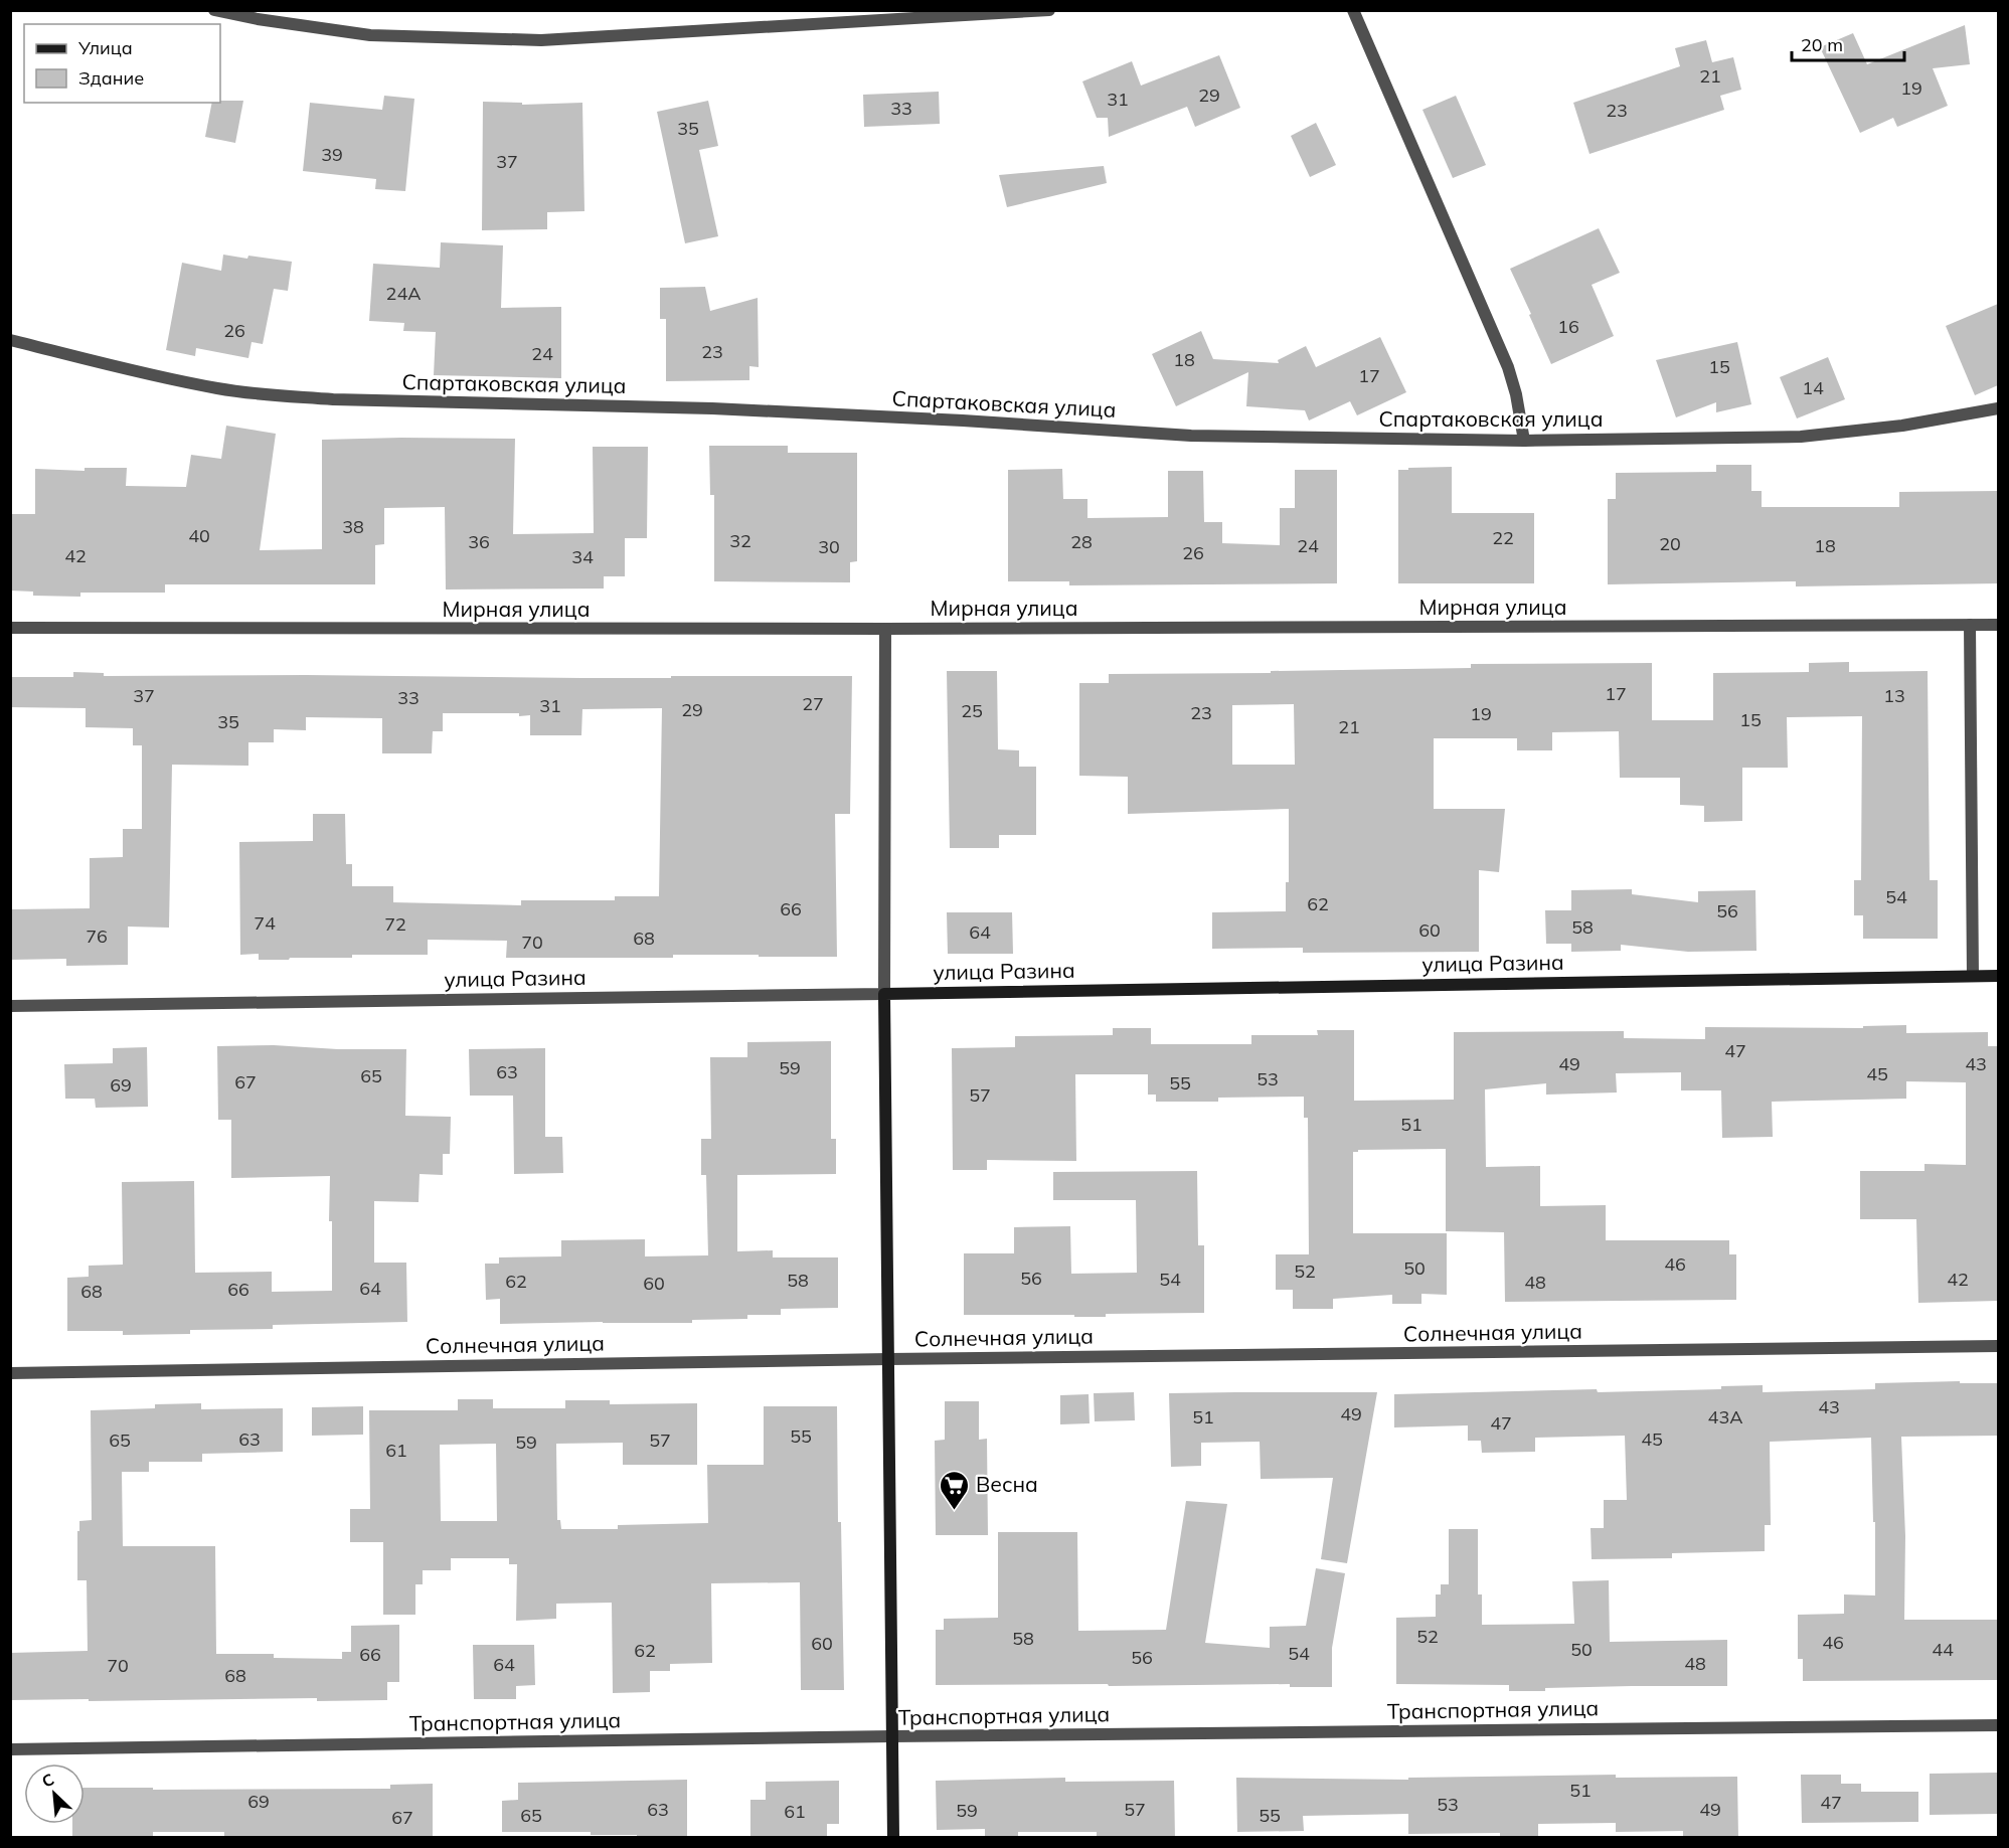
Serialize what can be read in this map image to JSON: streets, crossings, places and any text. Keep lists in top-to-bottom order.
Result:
{
  "streets": {
    "street": [
      "Спартаковская улица",
      "Мирная улица",
      "улица Разина",
      "Солнечная улица",
      "Транспортная улица"
    ]
  },
  "places": {
    "supermarket": ["Весна"]
  },
  "house_numbers": [
    "21",
    "19",
    "29",
    "31",
    "33",
    "23",
    "35",
    "39",
    "37",
    "24А",
    "16",
    "26",
    "23",
    "24",
    "18",
    "15",
    "17",
    "14",
    "38",
    "40",
    "22",
    "32",
    "36",
    "28",
    "20",
    "24",
    "18",
    "30",
    "26",
    "42",
    "34",
    "17",
    "37",
    "13",
    "33",
    "27",
    "31",
    "29",
    "25",
    "23",
    "19",
    "15",
    "35",
    "21",
    "54",
    "62",
    "66",
    "56",
    "74",
    "72",
    "58",
    "60",
    "64",
    "76",
    "68",
    "70",
    "47",
    "49",
    "43",
    "59",
    "63",
    "45",
    "65",
    "53",
    "67",
    "55",
    "69",
    "57",
    "51",
    "46",
    "50",
    "52",
    "56",
    "54",
    "42",
    "58",
    "62",
    "48",
    "60",
    "64",
    "66",
    "68",
    "43",
    "49",
    "51",
    "43А",
    "47",
    "55",
    "63",
    "45",
    "65",
    "57",
    "59",
    "61",
    "52",
    "58",
    "46",
    "60",
    "50",
    "44",
    "62",
    "54",
    "66",
    "56",
    "48",
    "64",
    "70",
    "68",
    "51",
    "69",
    "47",
    "53",
    "63",
    "57",
    "49",
    "59",
    "61",
    "65",
    "55",
    "67"
  ],
  "legend": ["Улица", "Здание"],
  "scale_bar": "20 m",
  "north": "top left"
}
